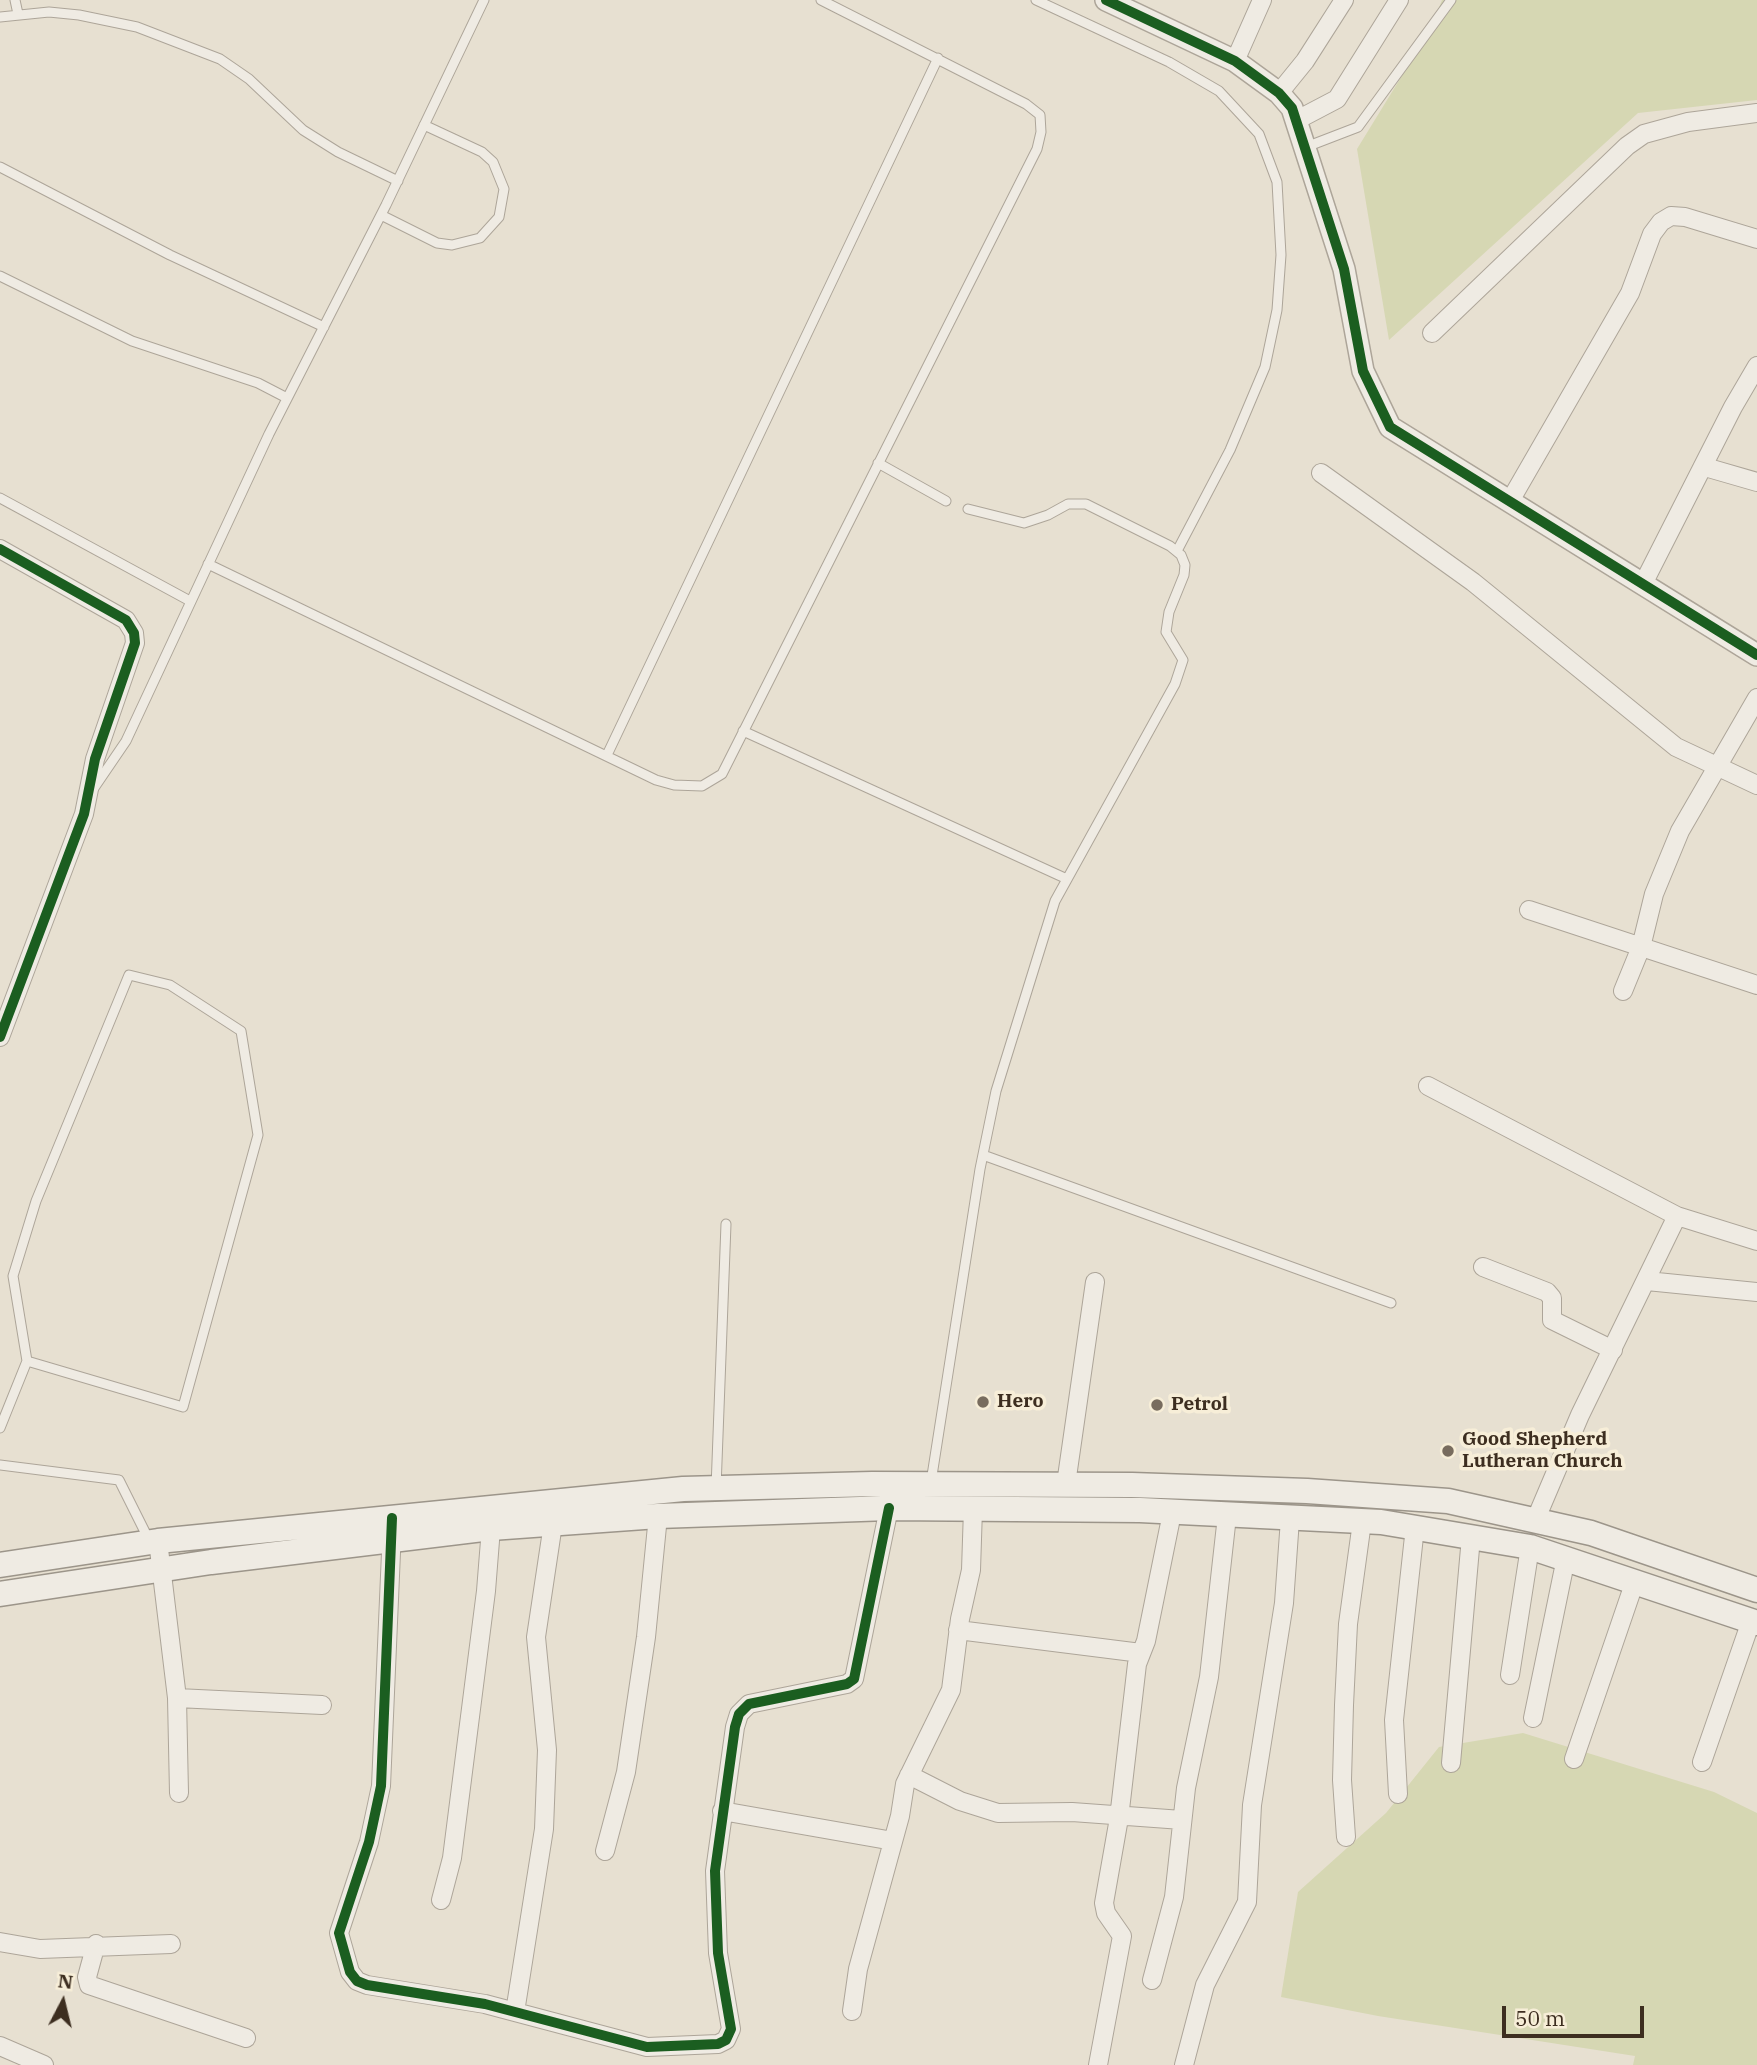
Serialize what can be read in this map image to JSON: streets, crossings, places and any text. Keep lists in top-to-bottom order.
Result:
{
  "places": ["Hero", "Petrol", "Good Shepherd Lutheran Church"],
  "scale_bar": "50 m",
  "north": "top"
}
